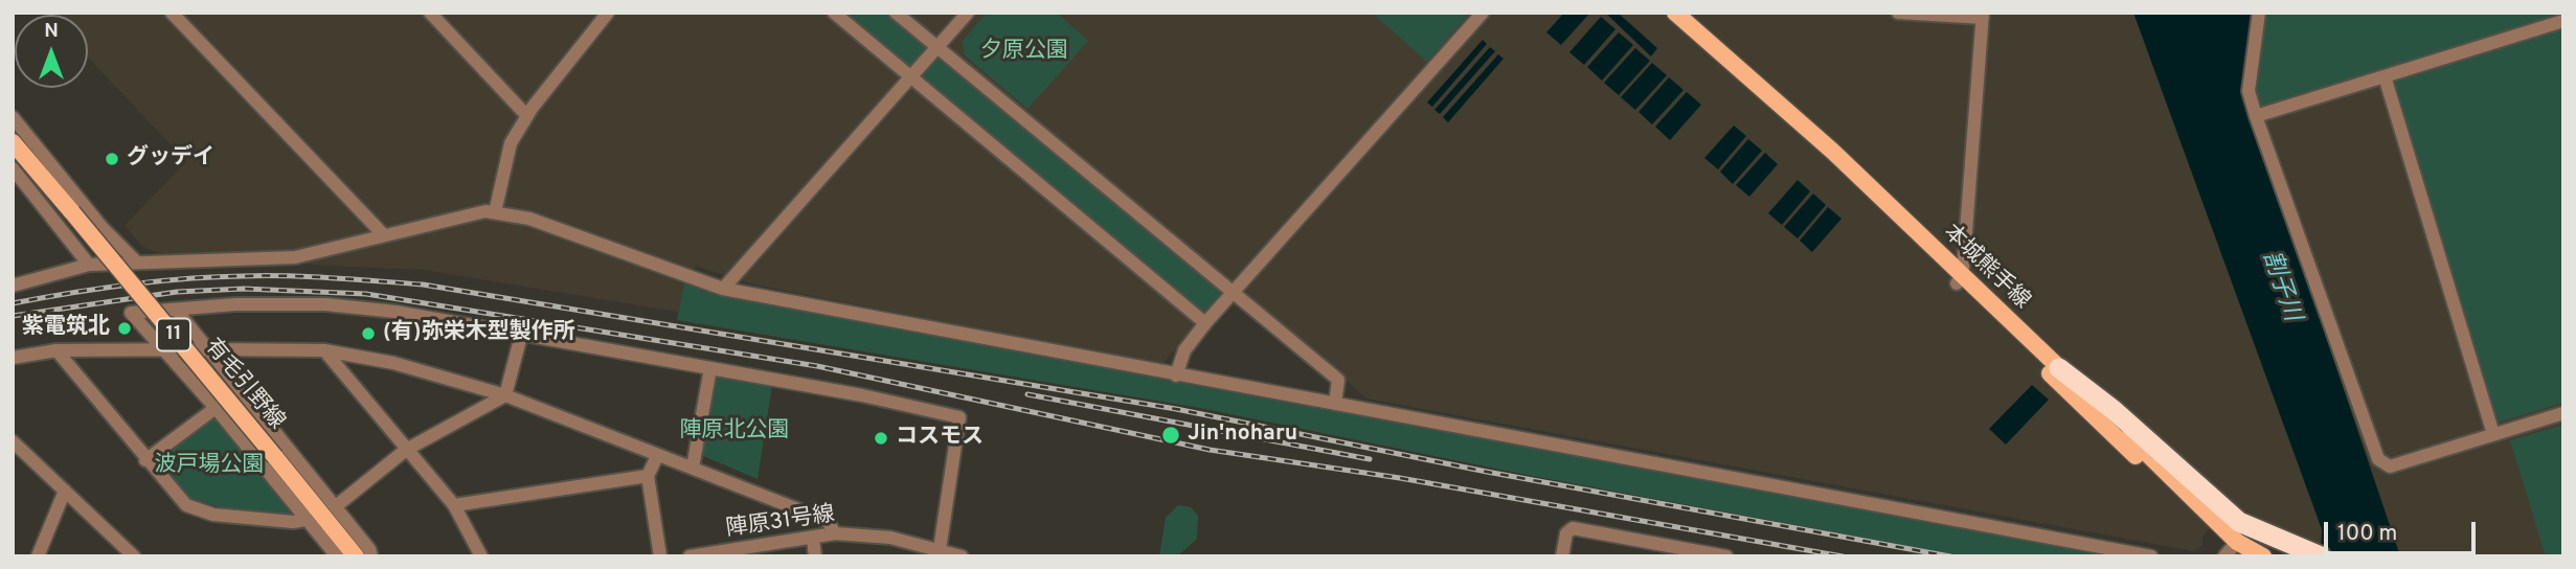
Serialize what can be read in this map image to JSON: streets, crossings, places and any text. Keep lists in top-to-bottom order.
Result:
{
  "streets": {
    "main road": ["本城熊手線", "11", "有毛引野線"],
    "street": ["陣原31号線"]
  },
  "water": ["割子川"],
  "parks": ["夕原公園", "陣原北公園", "波戸場公園"],
  "places": [
    "グッデイ",
    "紫電筑北",
    "(有)弥栄木型製作所",
    "Jin'noharu",
    "コスモス"
  ],
  "scale_bar": "100 m",
  "north": "top"
}
